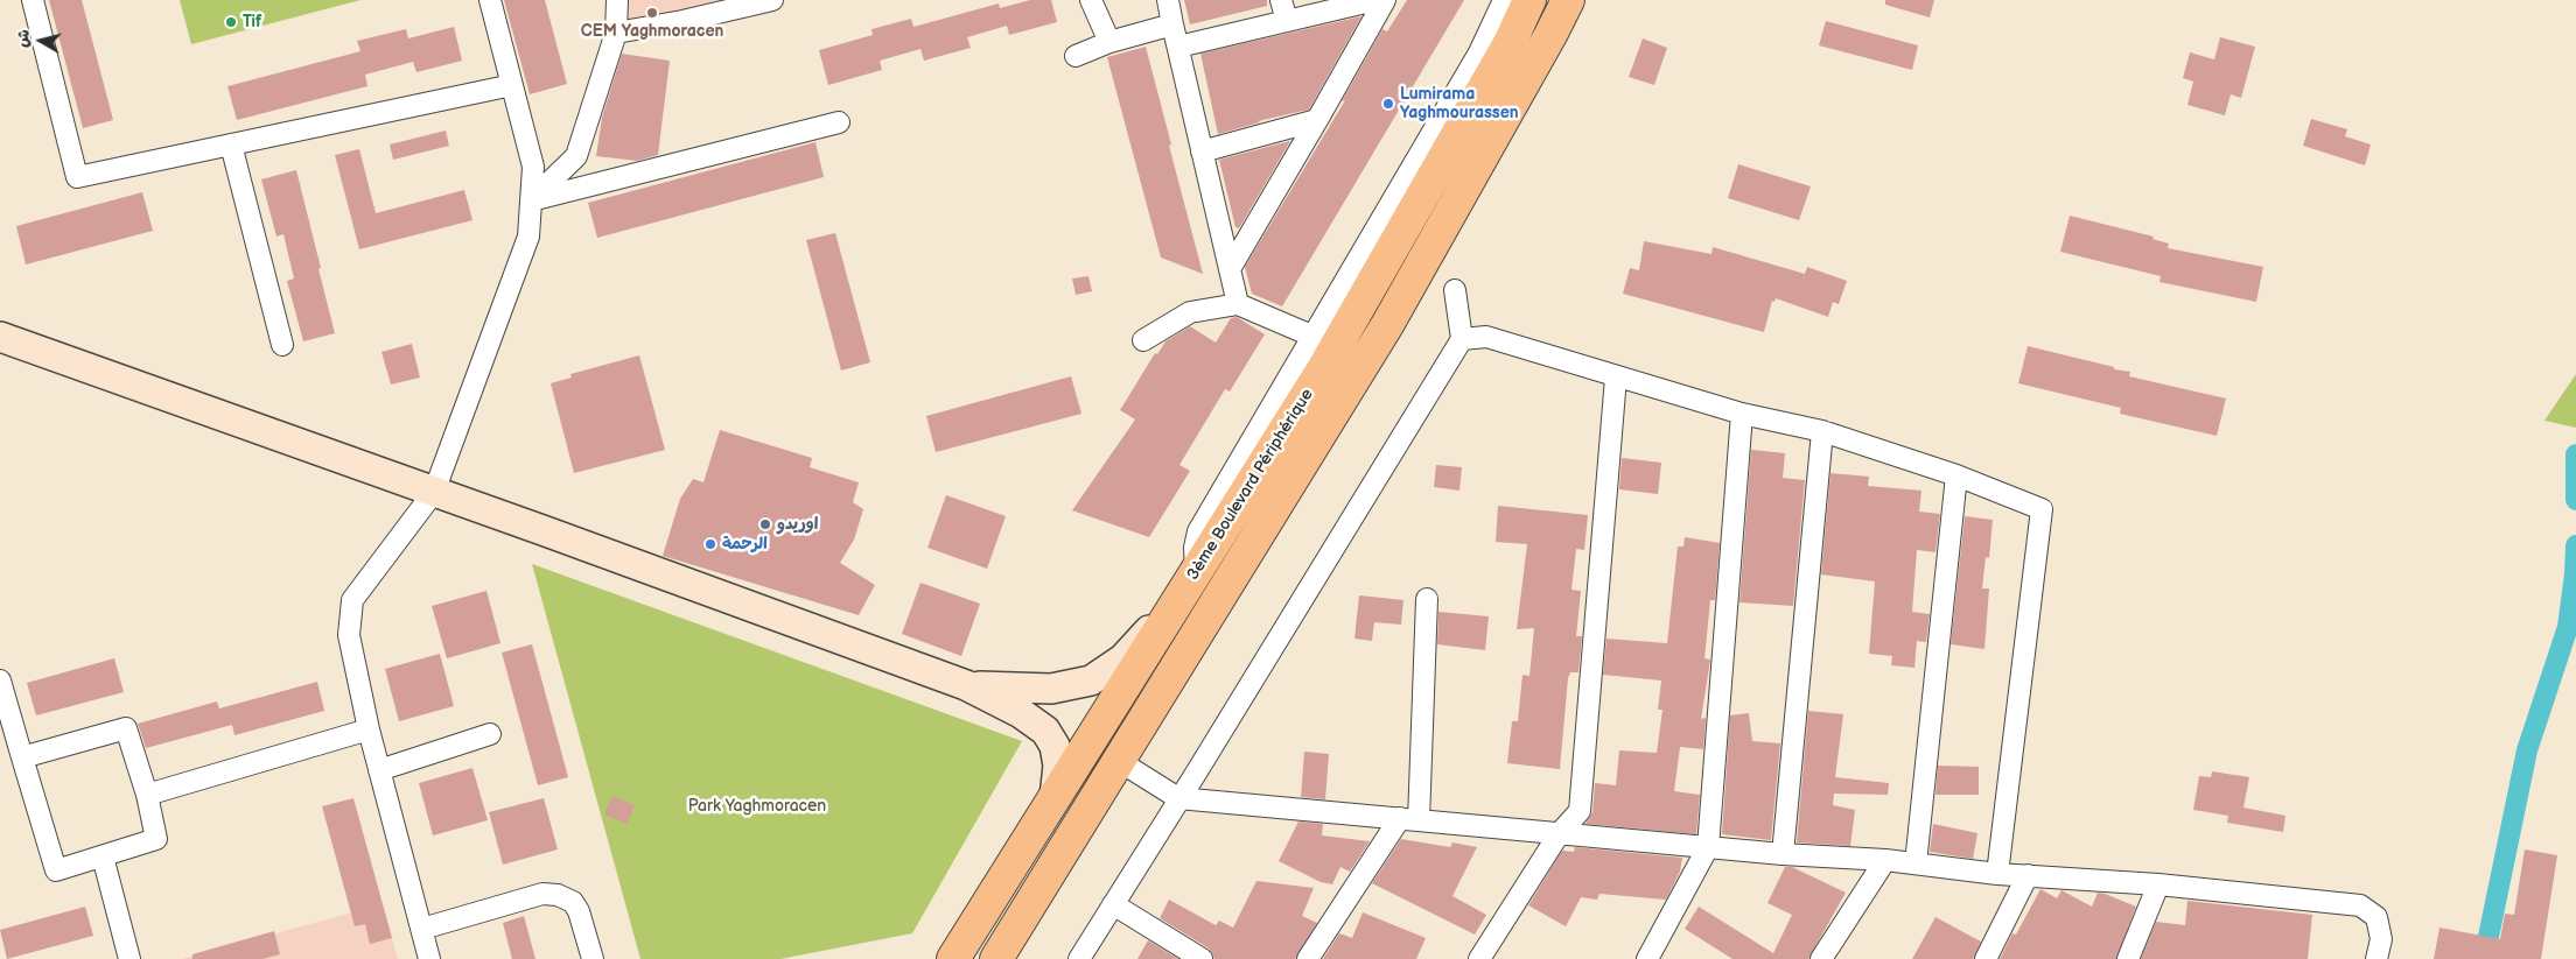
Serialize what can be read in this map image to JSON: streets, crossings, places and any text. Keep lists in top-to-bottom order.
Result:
{
  "streets": {
    "highway": ["3ème Boulevard Périphérique"]
  },
  "parks": ["Park Yaghmoracen"],
  "places": [
    "CEM Yaghmoracen",
    "Tif",
    "Lumirama Yaghmourassen",
    "اوريدو",
    "الرحمة"
  ],
  "north": "left"
}
